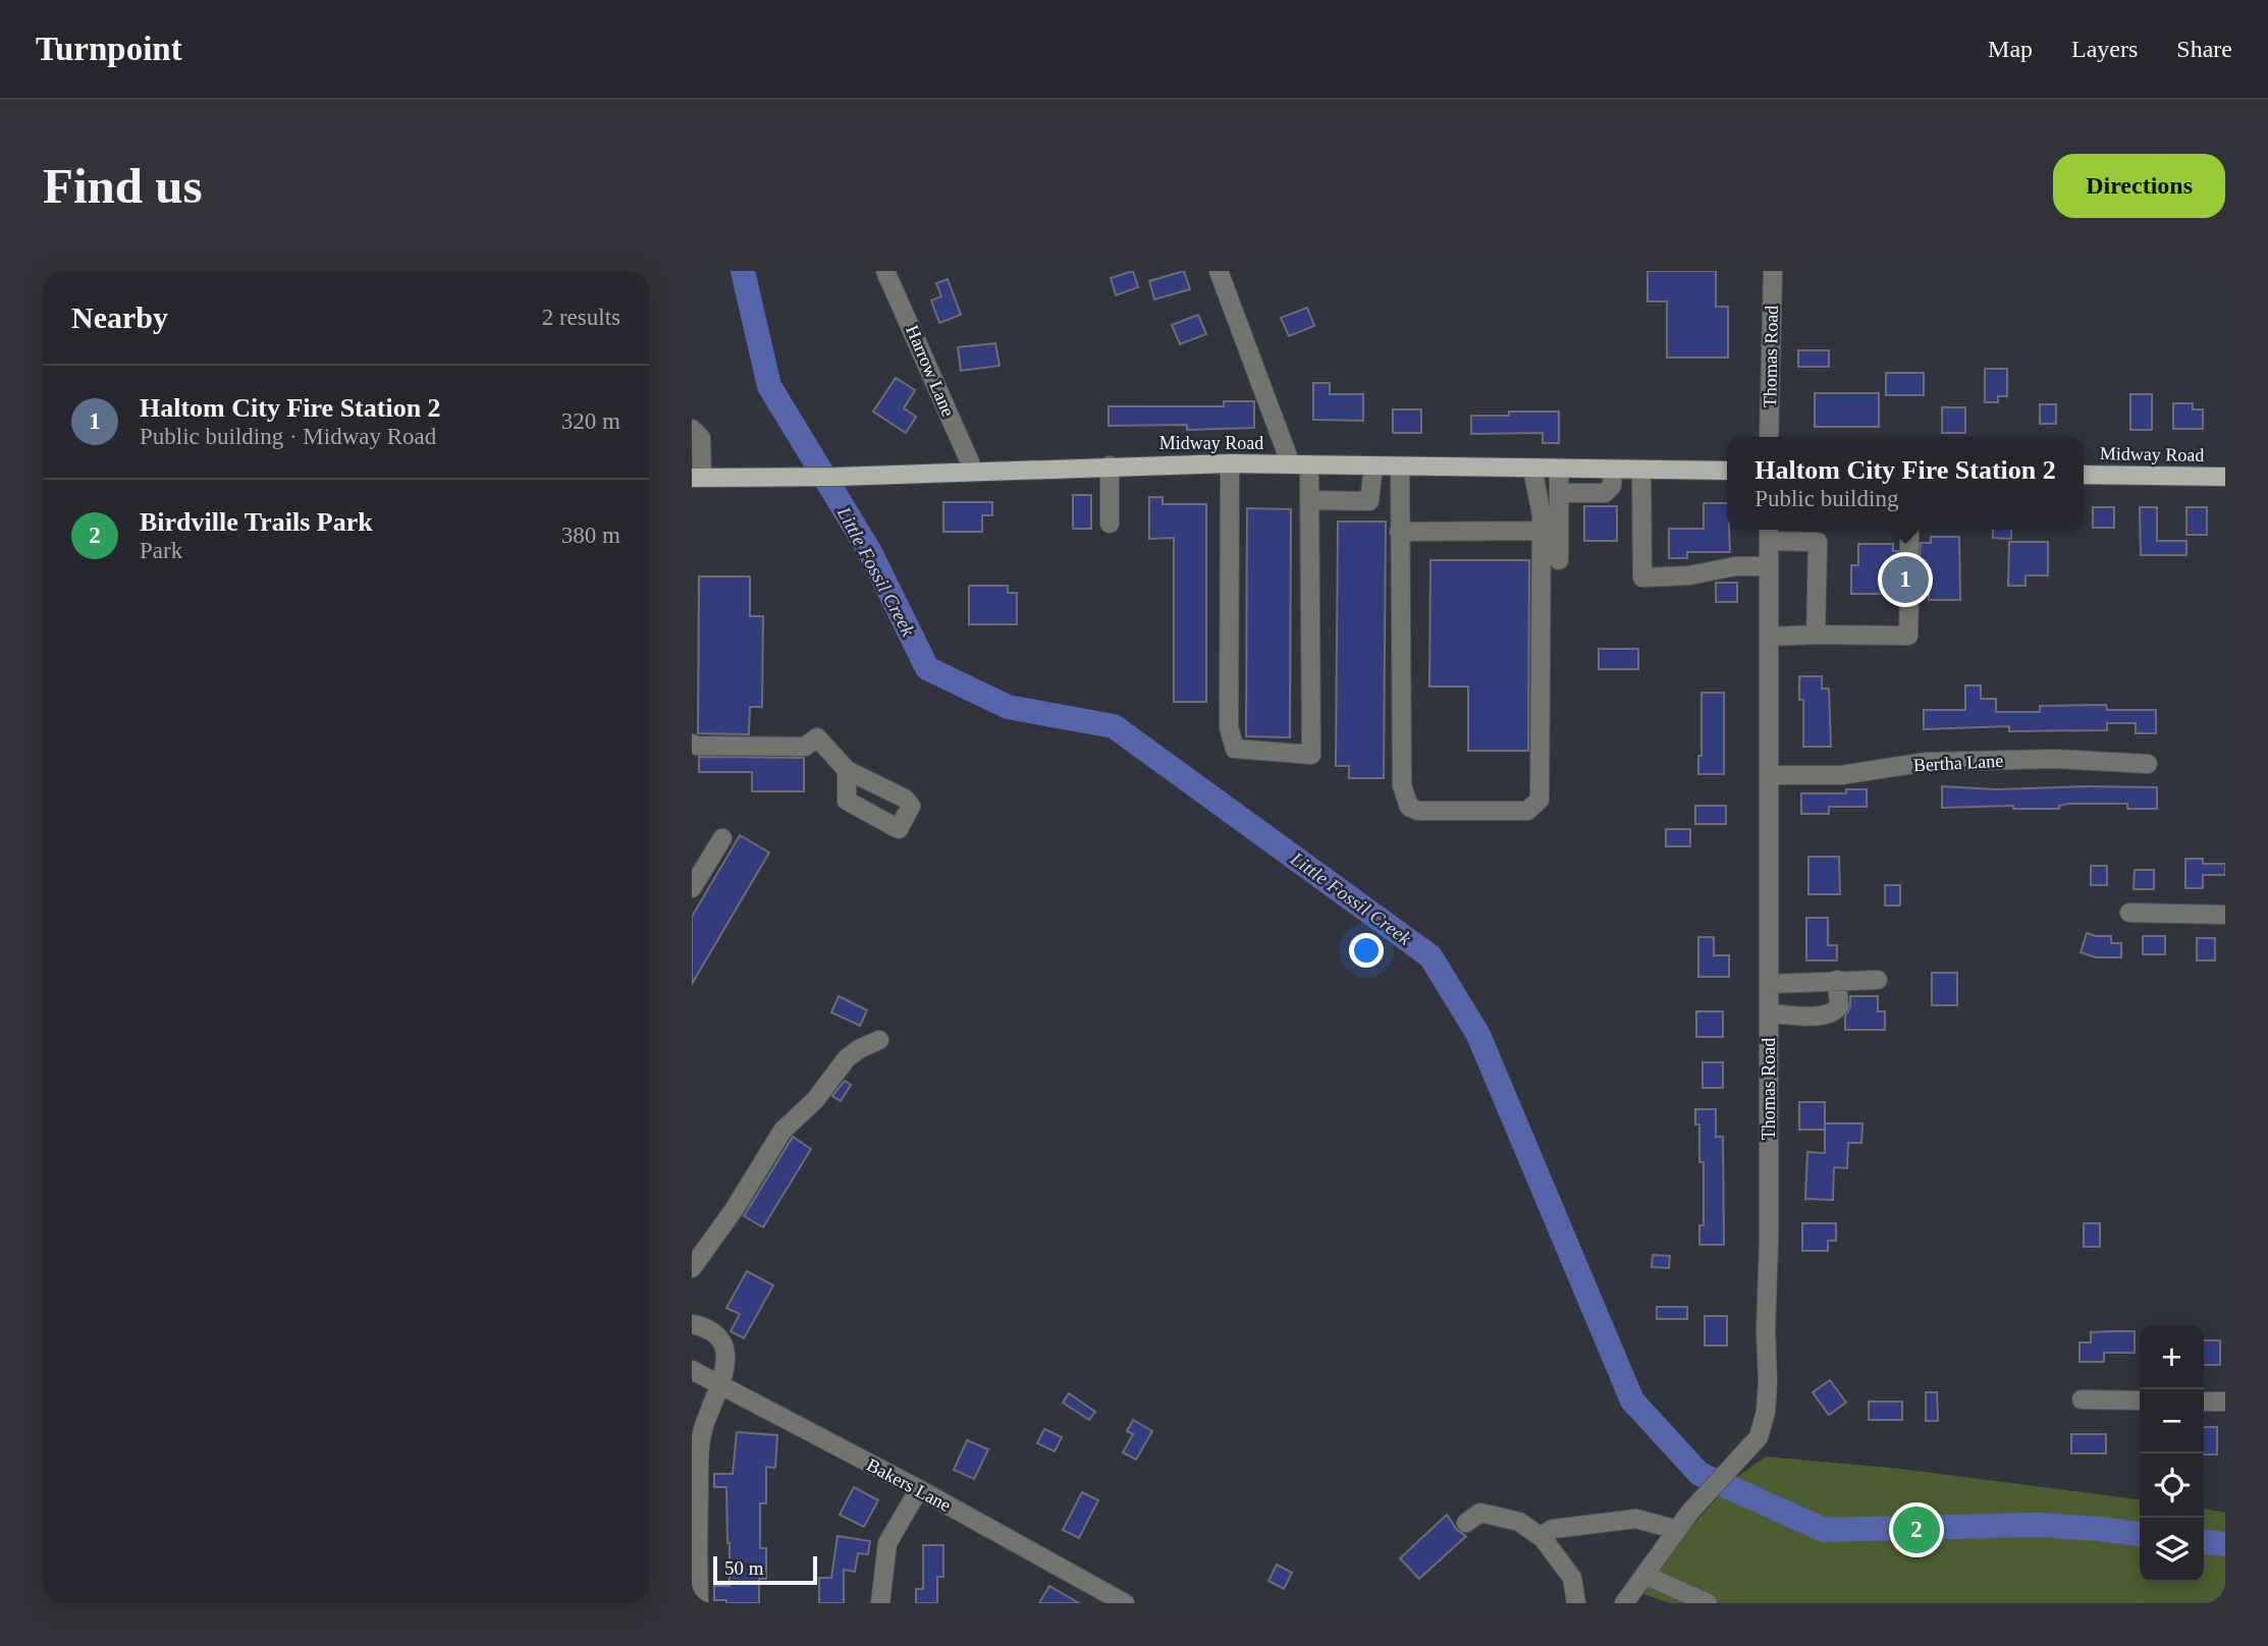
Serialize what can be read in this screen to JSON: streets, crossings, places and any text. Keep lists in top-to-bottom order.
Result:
{
  "streets": {
    "main road": ["Midway Road"],
    "street": [
      "Thomas Road",
      "Harrow Lane",
      "Bertha Lane",
      "Bakers Lane"
    ]
  },
  "crossings": [
    ["Thomas Road", "Bertha Lane"],
    ["Harrow Lane", "Midway Road"]
  ],
  "water": ["Little Fossil Creek"],
  "scale_bar": "50 m",
  "page": {
    "header": "Turnpoint",
    "nav": ["Map", "Layers", "Share"],
    "buttons": "Directions",
    "title": "Find us",
    "heading": ["Nearby", "2 results"],
    "list": [
      {
        "mark": "1",
        "name": "Haltom City Fire Station 2",
        "note": "Public building · Midway Road",
        "value": "320 m"
      },
      {
        "mark": "2",
        "name": "Birdville Trails Park",
        "note": "Park",
        "value": "380 m"
      }
    ],
    "popup": ["Haltom City Fire Station 2", "Public building"],
    "pins": ["1", "2"],
    "map_buttons": ["+", "−"],
    "scale": "50 m"
  }
}
